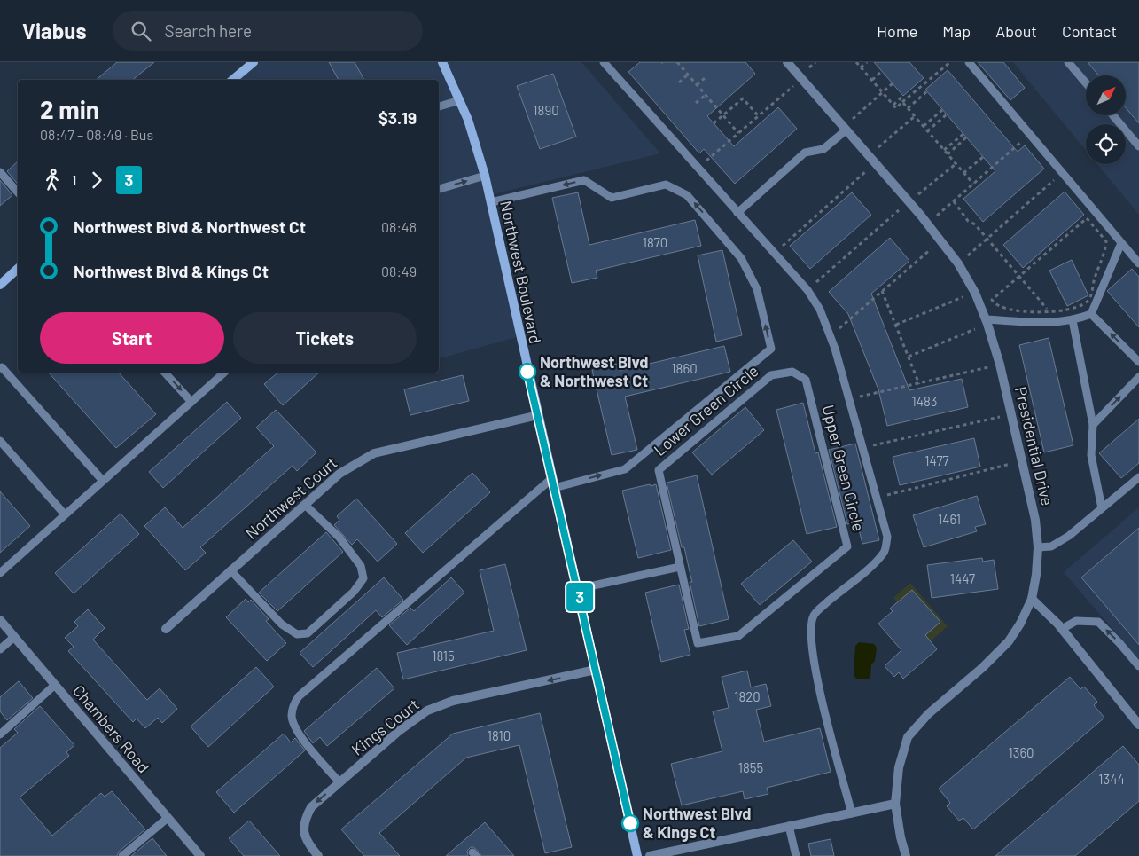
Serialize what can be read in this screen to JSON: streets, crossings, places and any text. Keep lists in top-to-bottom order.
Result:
{
  "streets": {
    "main road": ["Northwest Boulevard"],
    "street": [
      "Presidential Drive",
      "Northwest Court",
      "Kings Court",
      "Chambers Road"
    ],
    "lane": ["Lower Green Circle", "Upper Green Circle"]
  },
  "crossings": [
    ["Northwest Boulevard", "Northwest Court"],
    ["Northwest Boulevard", "Kings Court"],
    ["Lower Green Circle", "Upper Green Circle"]
  ],
  "one_way": ["Kings Court"],
  "places": ["Northwest Blvd & Northwest Ct", "Northwest Blvd & Kings Ct"],
  "lines": ["bus line 3"],
  "house_numbers": [
    "1890",
    "1870",
    "1860",
    "1483",
    "1477",
    "1461",
    "1447",
    "1815",
    "1820",
    "1810",
    "1360",
    "1855",
    "1344"
  ],
  "north": "top right",
  "page": {
    "header": "Viabus",
    "search": "Search here",
    "nav": [
      "Home",
      "Map",
      "About",
      "Contact"
    ],
    "on_map": "3",
    "heading": ["2 min", "08:47 – 08:49 · Bus", "$3.19"],
    "legs": ["1", "3"],
    "list": [
      {
        "name": "Northwest Blvd & Northwest Ct",
        "value": "08:48"
      },
      {
        "name": "Northwest Blvd & Kings Ct",
        "value": "08:49"
      }
    ],
    "buttons": ["Start", "Tickets"]
  }
}
